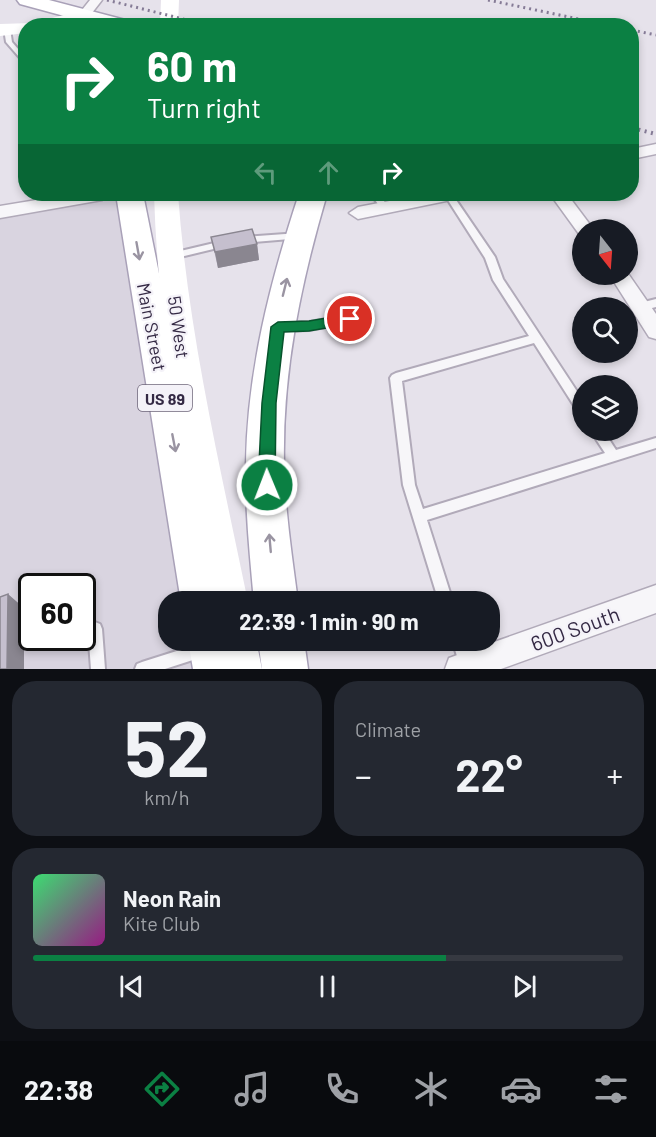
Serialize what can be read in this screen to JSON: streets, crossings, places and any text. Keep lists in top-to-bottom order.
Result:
{
  "streets": {
    "main road": ["Main Street", "50 West", "US 89"],
    "street": ["600 South"]
  },
  "north": "bottom",
  "page": {
    "turn": ["60 m", "Turn right"],
    "limit": "60",
    "trip": "22:39 · 1 min · 90 m",
    "tile": [
      ["52", "km/h"],
      "Climate"
    ],
    "heat": ["−", "22°", "+"],
    "song": ["Neon Rain", "Kite Club"],
    "tabs": "22:38"
  }
}
